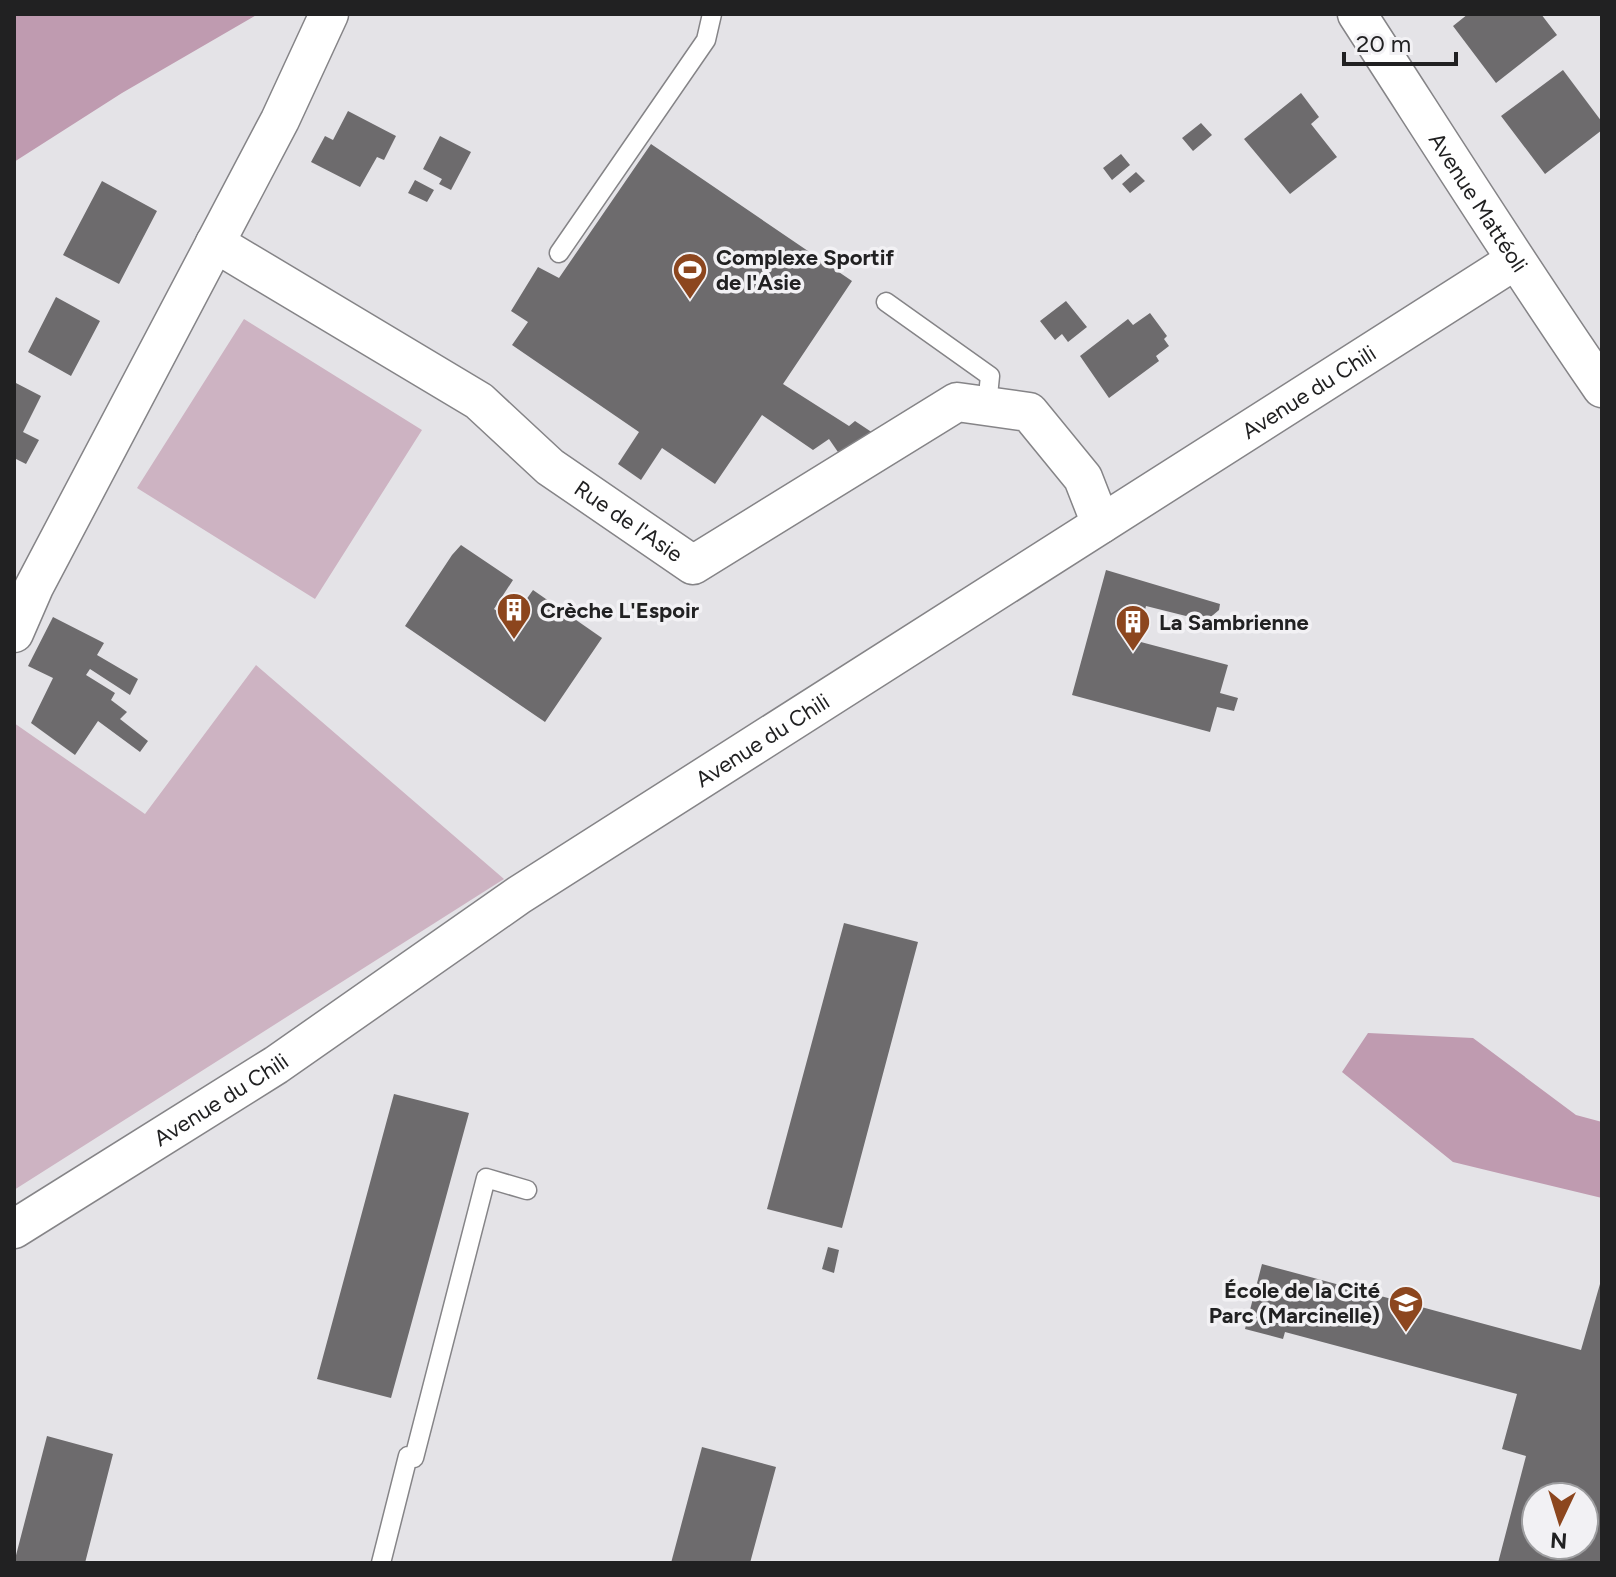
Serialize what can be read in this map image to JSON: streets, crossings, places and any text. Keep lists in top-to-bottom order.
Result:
{
  "streets": {
    "street": ["Avenue Mattéoli", "Avenue du Chili", "Rue de l'Asie"]
  },
  "crossings": [
    ["Avenue Mattéoli", "Avenue du Chili"],
    ["Avenue du Chili", "Rue de l'Asie"]
  ],
  "places": {
    "sports": ["Complexe Sportif de l'Asie"],
    "building": ["Crèche L'Espoir", "La Sambrienne"],
    "school or university": ["École de la Cité Parc (Marcinelle)"]
  },
  "scale_bar": "20 m",
  "north": "bottom"
}
